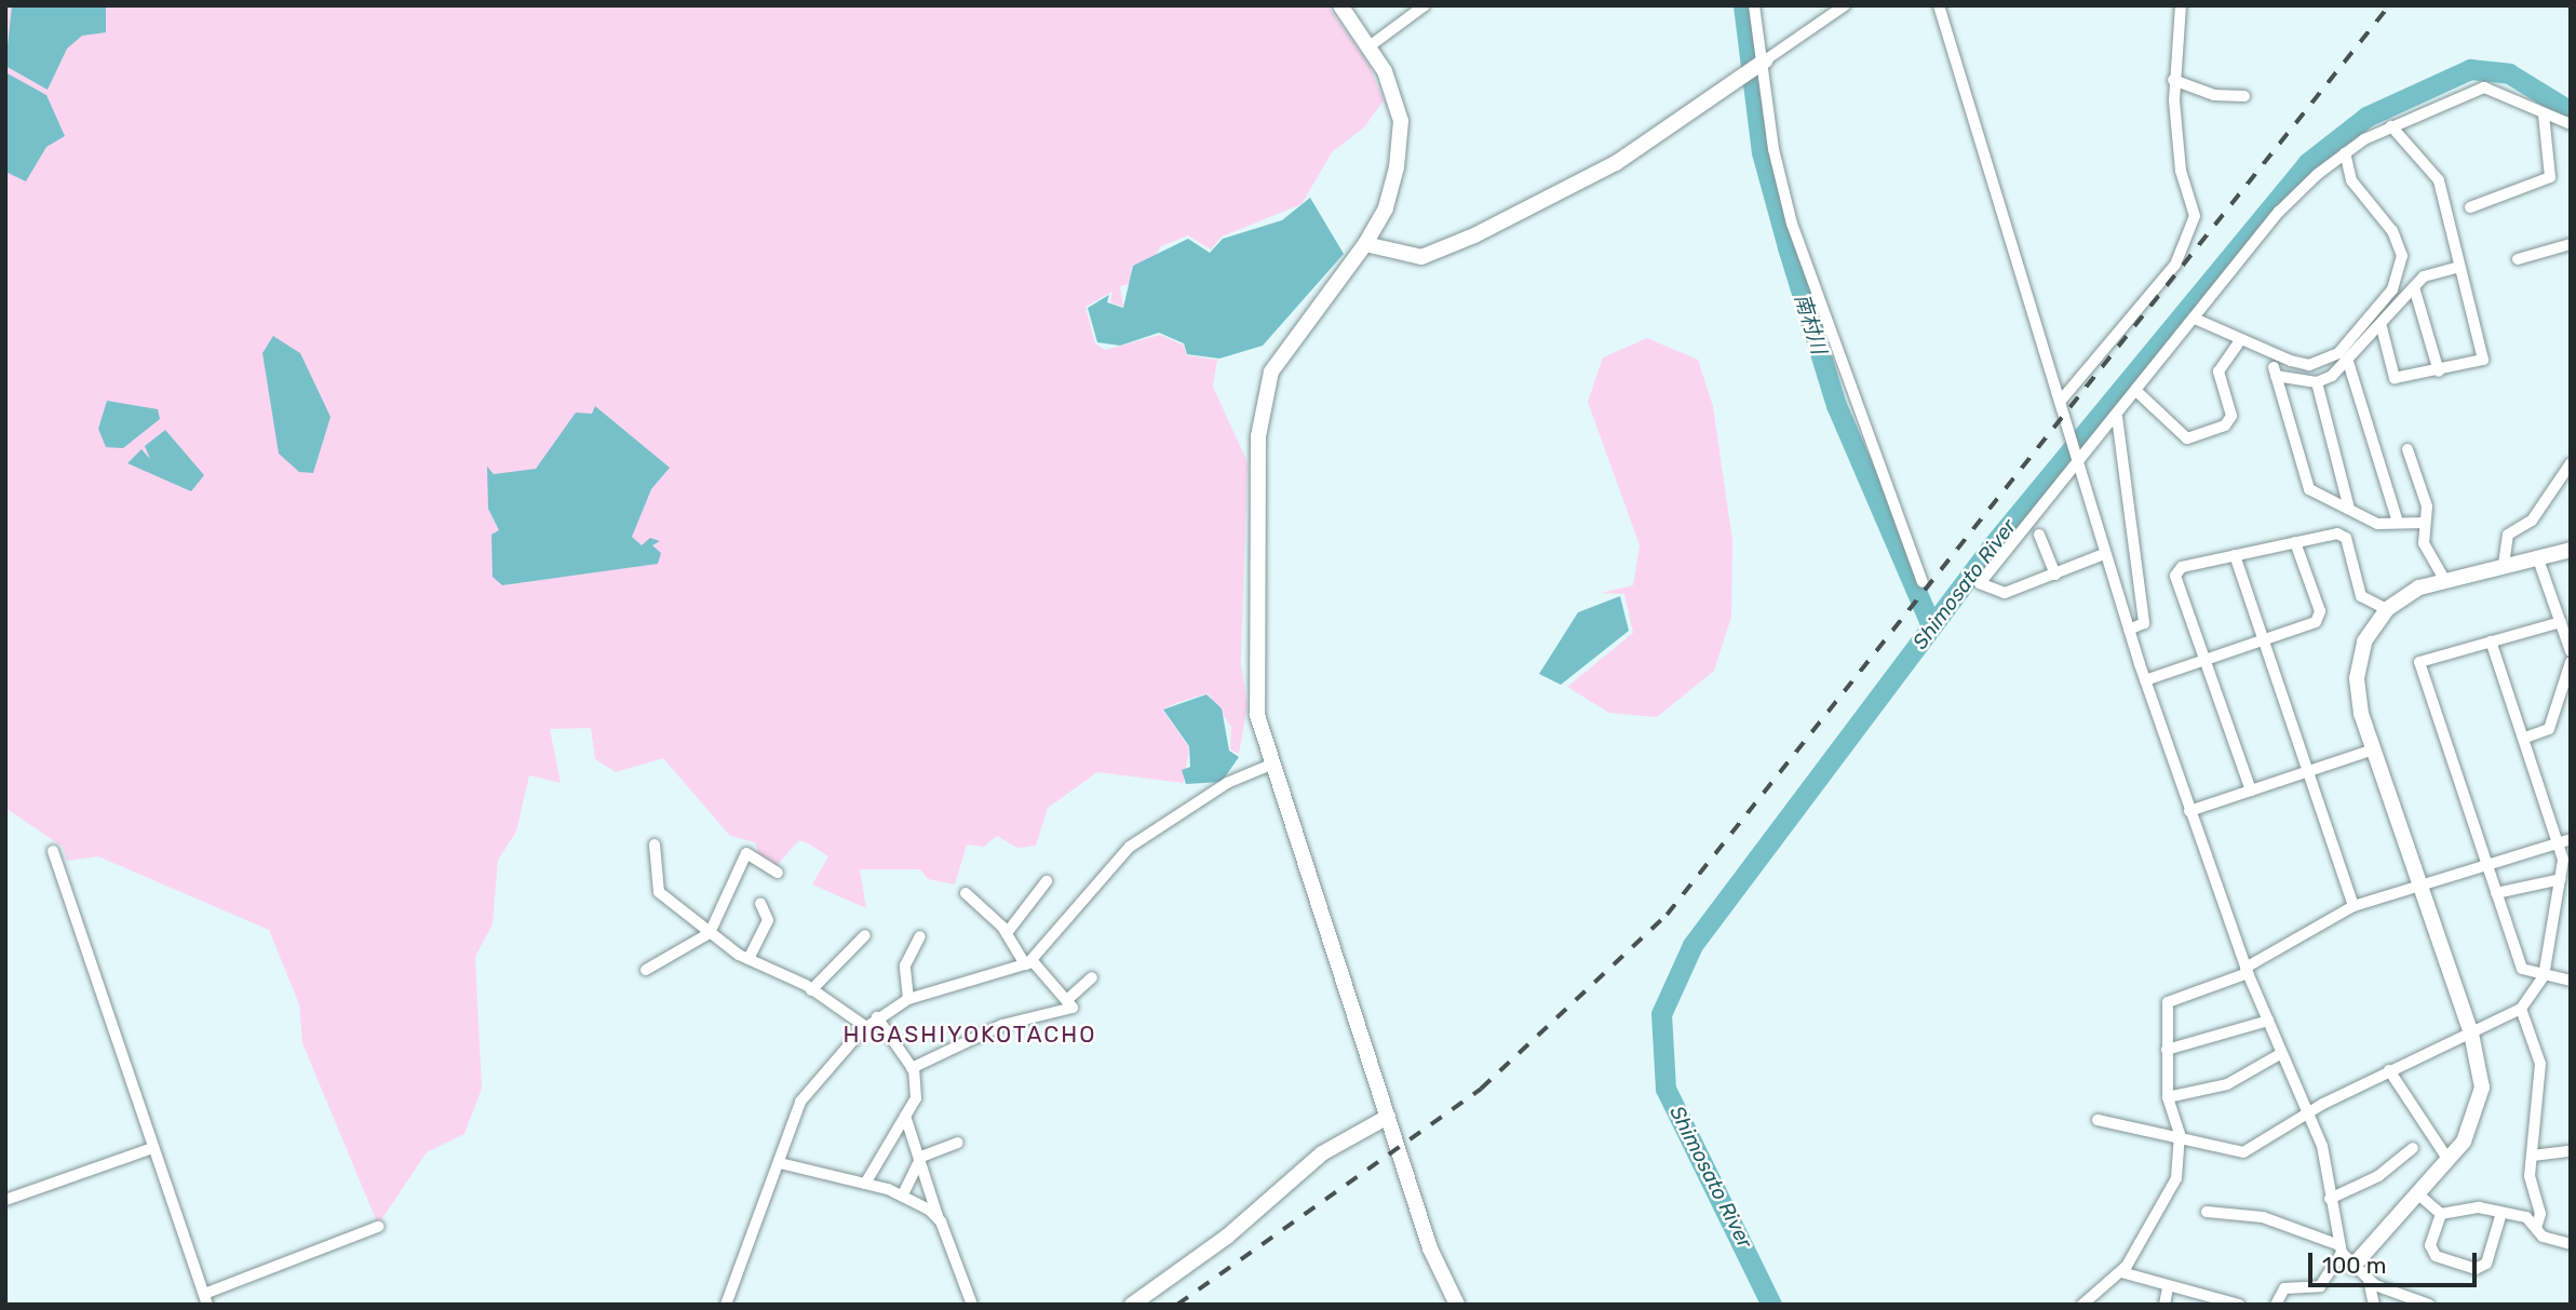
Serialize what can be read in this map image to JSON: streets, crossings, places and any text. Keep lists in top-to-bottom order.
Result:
{
  "districts": ["HIGASHIYOKOTACHO"],
  "water": ["南村川", "Shimosato River"],
  "scale_bar": "100 m"
}
